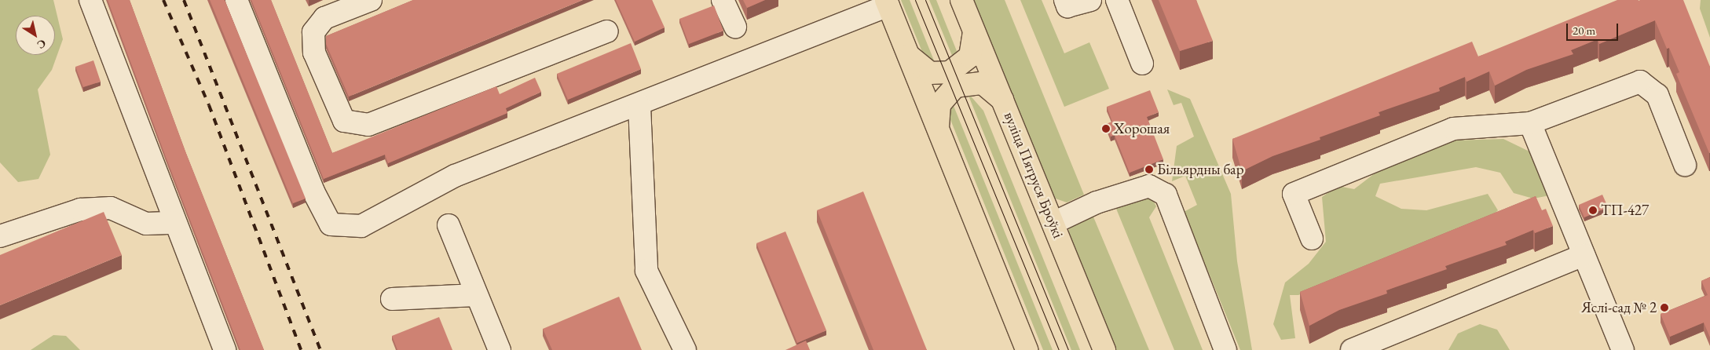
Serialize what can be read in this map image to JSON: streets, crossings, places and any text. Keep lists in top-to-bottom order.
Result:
{
  "streets": {
    "main road": ["вуліца Пятруся Броўкі"]
  },
  "places": [
    "Хорошая",
    "Більярдны бар",
    "ТП-427",
    "Яслі-сад № 2"
  ],
  "scale_bar": "20 m",
  "north": "bottom right"
}
